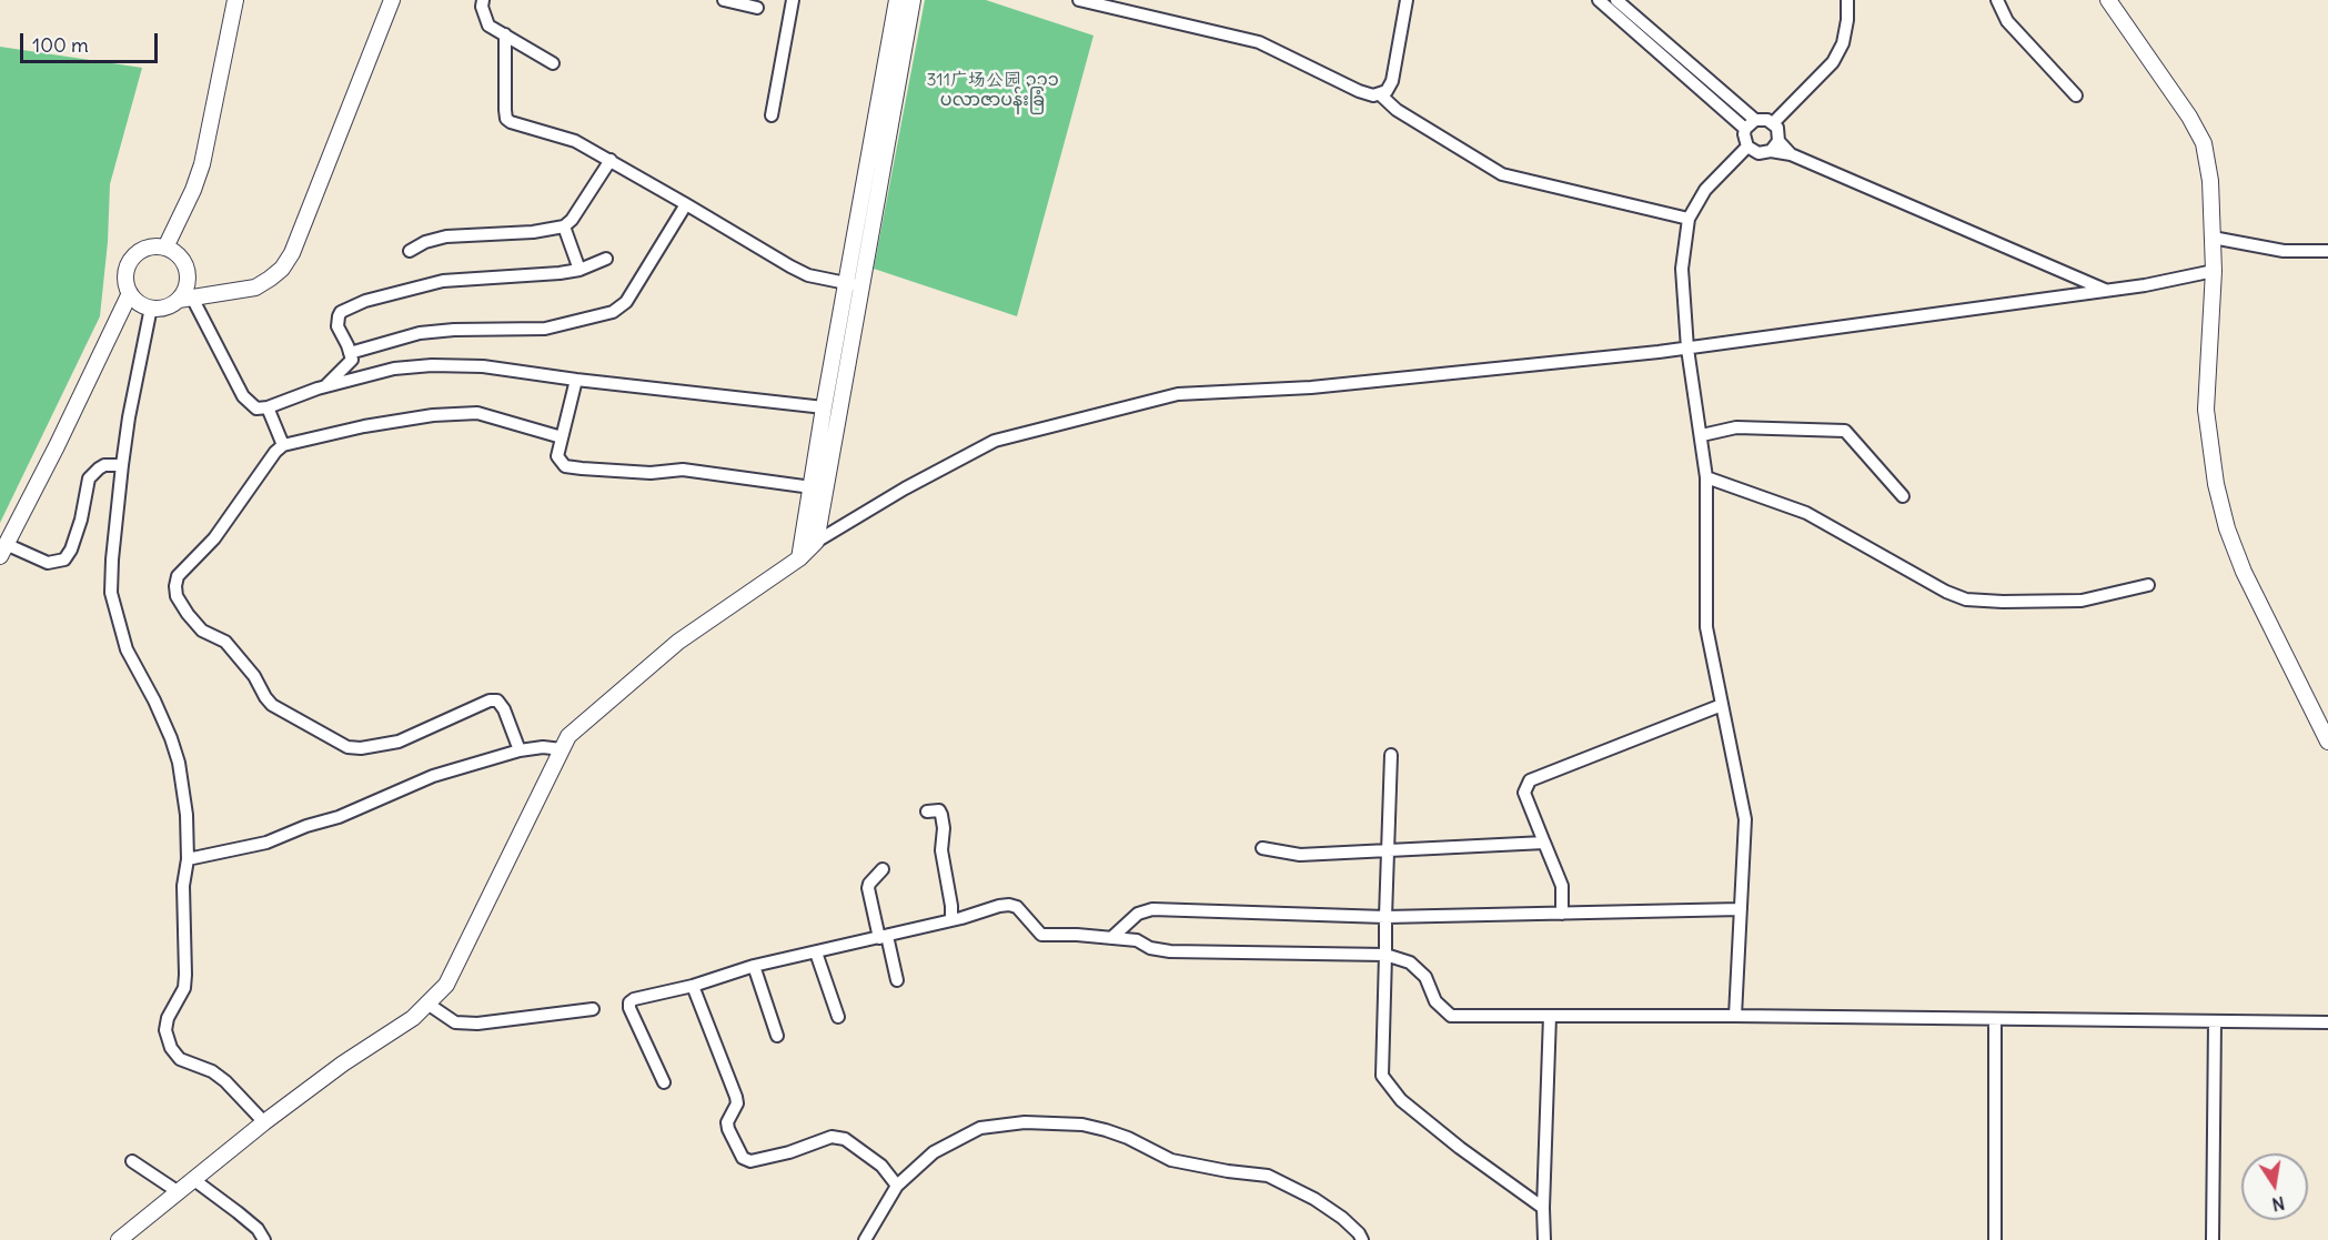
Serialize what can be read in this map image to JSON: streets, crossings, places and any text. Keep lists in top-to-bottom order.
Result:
{
  "parks": ["311广场公园 ၃၁၁ ပလာဇာပန်းခြံ"],
  "scale_bar": "100 m",
  "north": "bottom"
}
